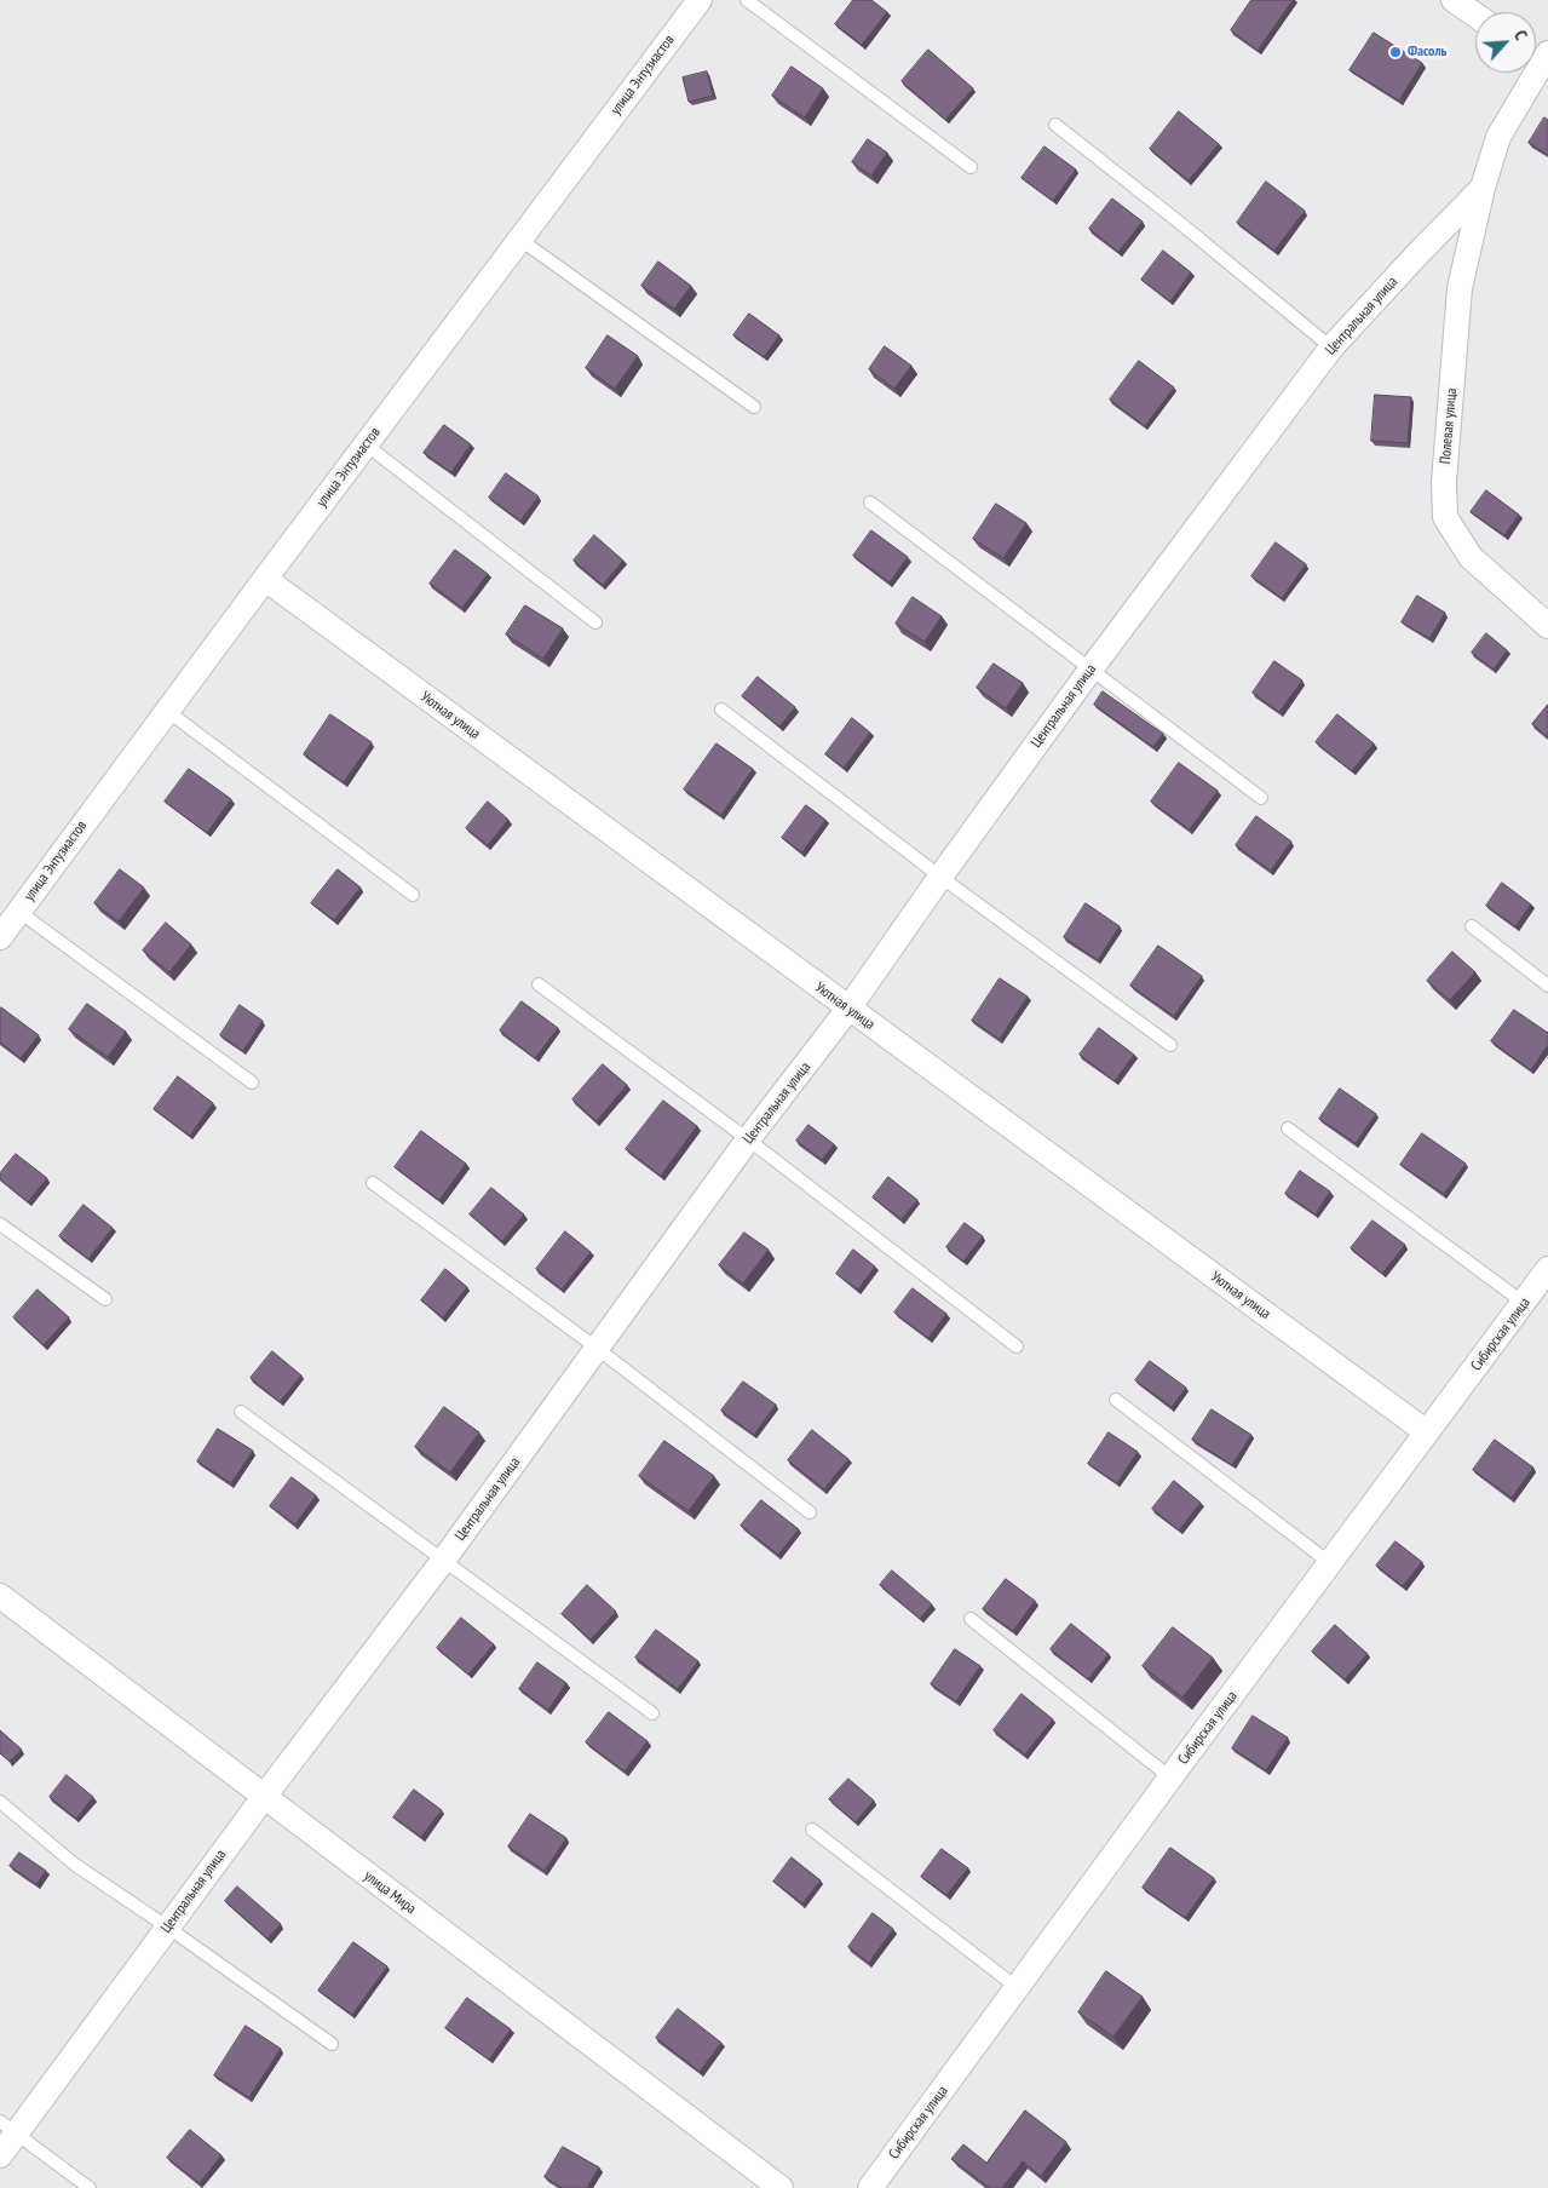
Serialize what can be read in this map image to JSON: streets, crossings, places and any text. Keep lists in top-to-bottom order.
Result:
{
  "streets": {
    "street": [
      "улица Энтузиастов",
      "Центральная улица",
      "Полевая улица",
      "Уютная улица",
      "Сибирская улица",
      "улица Мира"
    ]
  },
  "crossings": [
    ["улица Энтузиастов", "Уютная улица"],
    ["Центральная улица", "Полевая улица"],
    ["Центральная улица", "Уютная улица"],
    ["Центральная улица", "улица Мира"],
    ["Уютная улица", "Сибирская улица"]
  ],
  "places": ["Фасоль"],
  "north": "top right"
}
